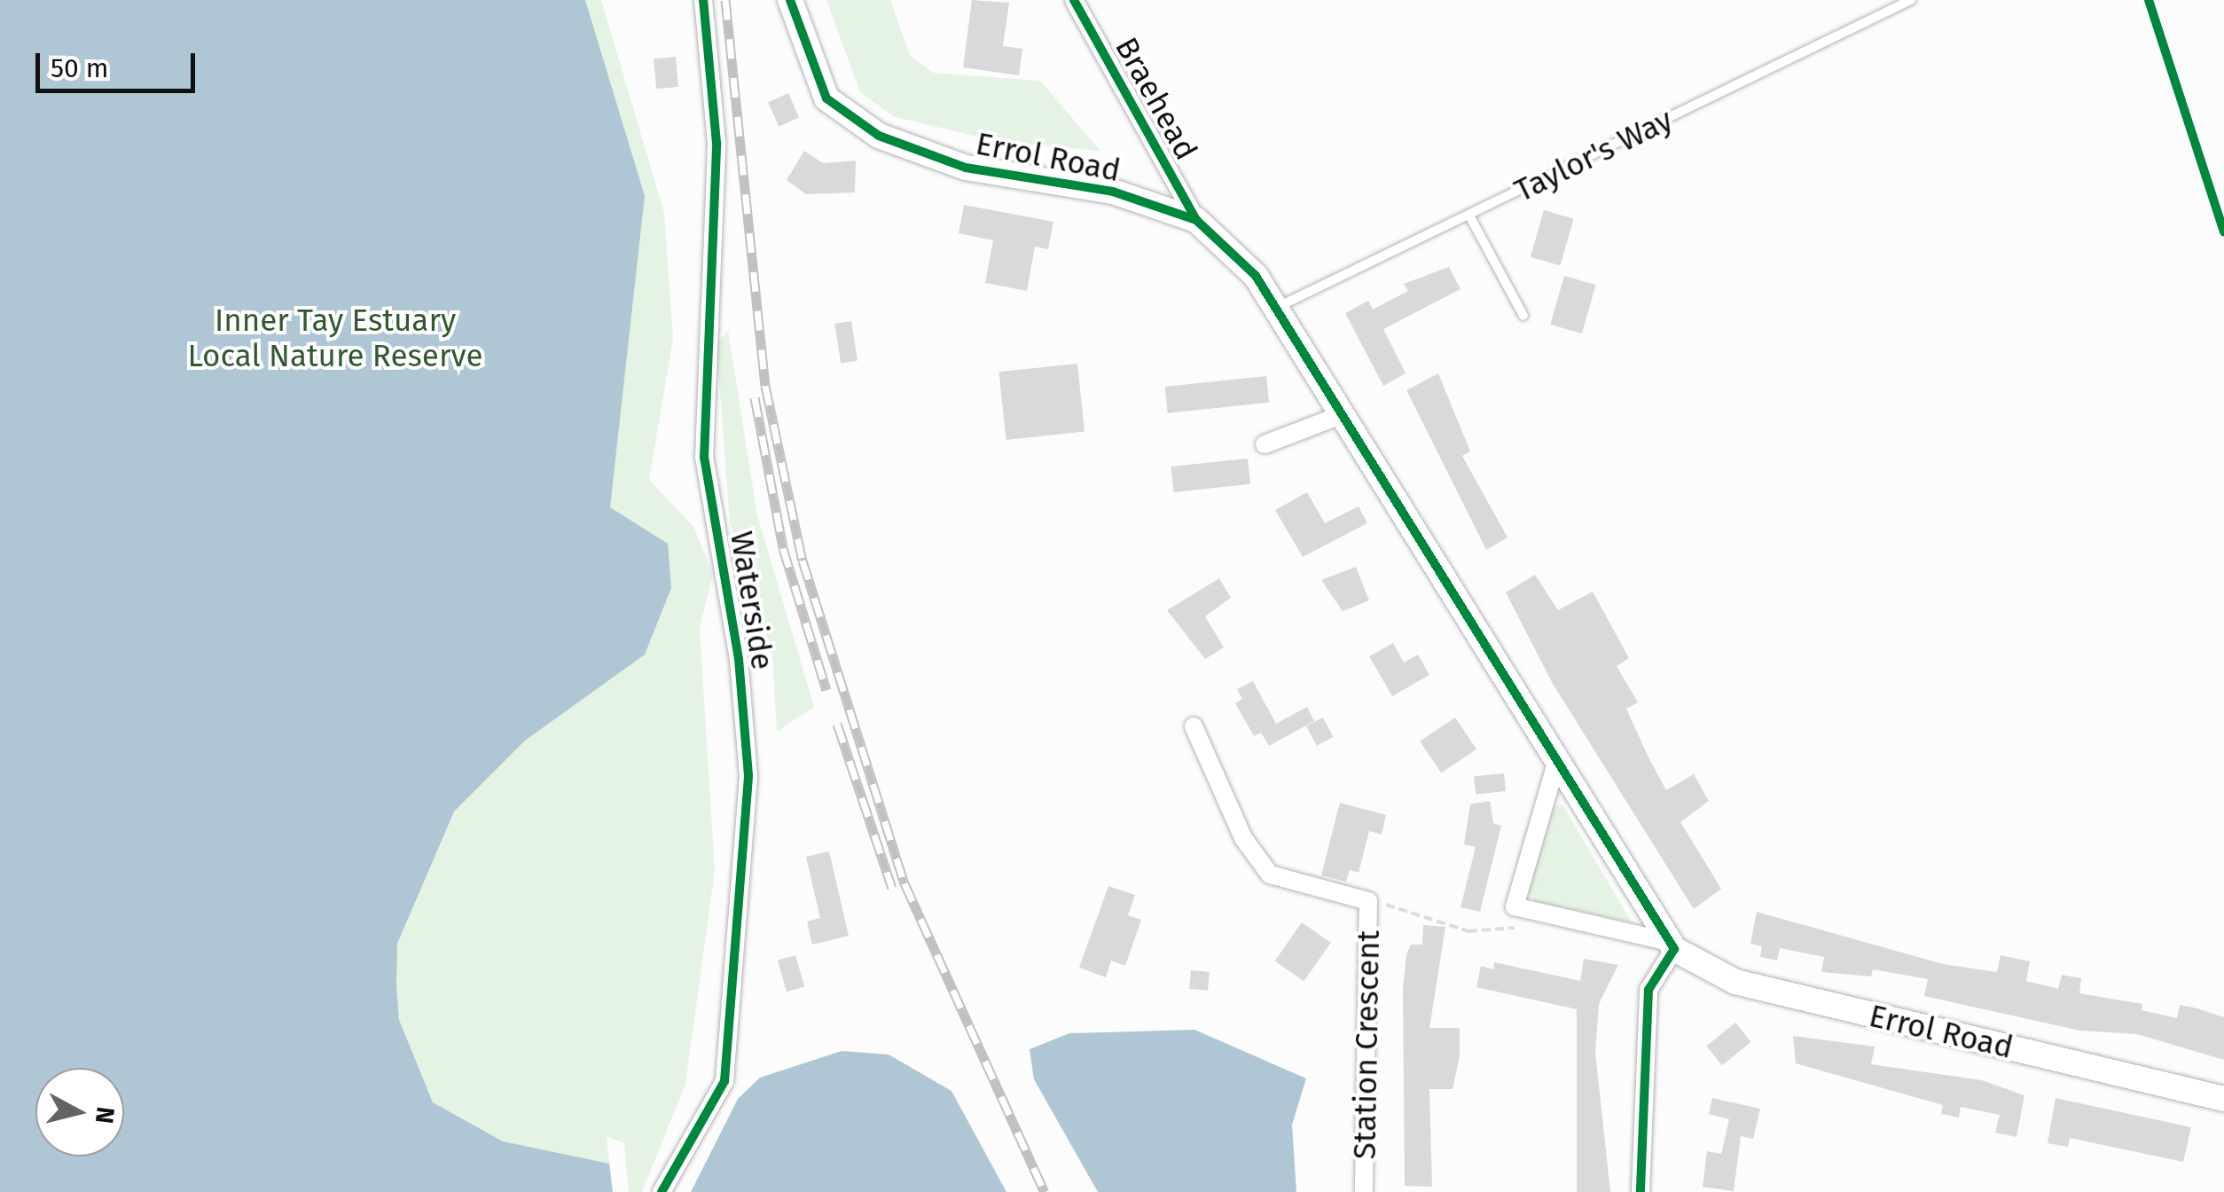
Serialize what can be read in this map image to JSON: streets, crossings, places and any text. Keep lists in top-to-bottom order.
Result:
{
  "streets": {
    "street": [
      "Braehead",
      "Errol Road",
      "Waterside",
      "Station Crescent"
    ],
    "lane": ["Taylor's Way"]
  },
  "crossings": [
    ["Braehead", "Errol Road"],
    ["Taylor's Way", "Errol Road"]
  ],
  "parks": ["Inner Tay Estuary Local Nature Reserve"],
  "scale_bar": "50 m",
  "north": "right"
}
